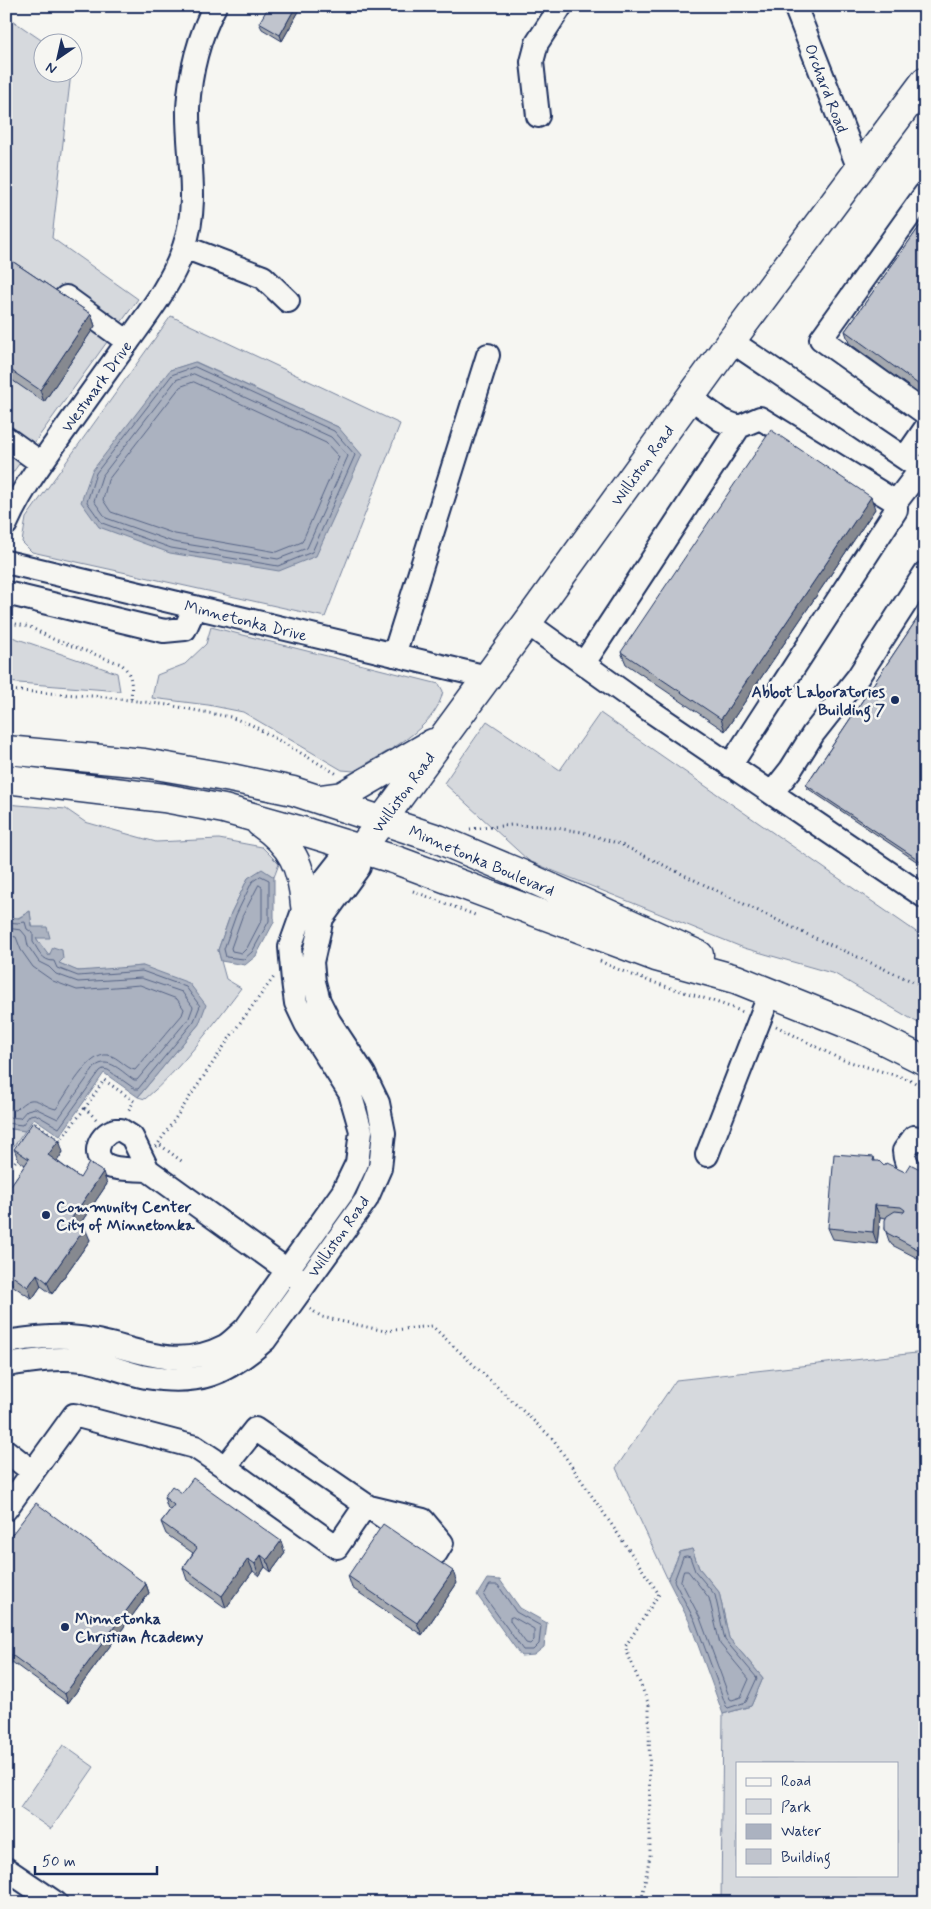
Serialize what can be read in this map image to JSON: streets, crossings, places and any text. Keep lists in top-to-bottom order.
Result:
{
  "streets": {
    "main road": ["Williston Road", "Minnetonka Boulevard"],
    "street": ["Orchard Road", "Westmark Drive", "Minnetonka Drive"]
  },
  "crossings": [
    ["Orchard Road", "Williston Road"],
    ["Williston Road", "Minnetonka Drive"],
    ["Williston Road", "Minnetonka Boulevard"]
  ],
  "places": ["Abbot Laboratories Building 7", "Community Center City of Minnetonka", "Minnetonka Christian Academy"],
  "legend": [
    "Road",
    "Park",
    "Water",
    "Building"
  ],
  "scale_bar": "50 m",
  "north": "bottom left"
}
